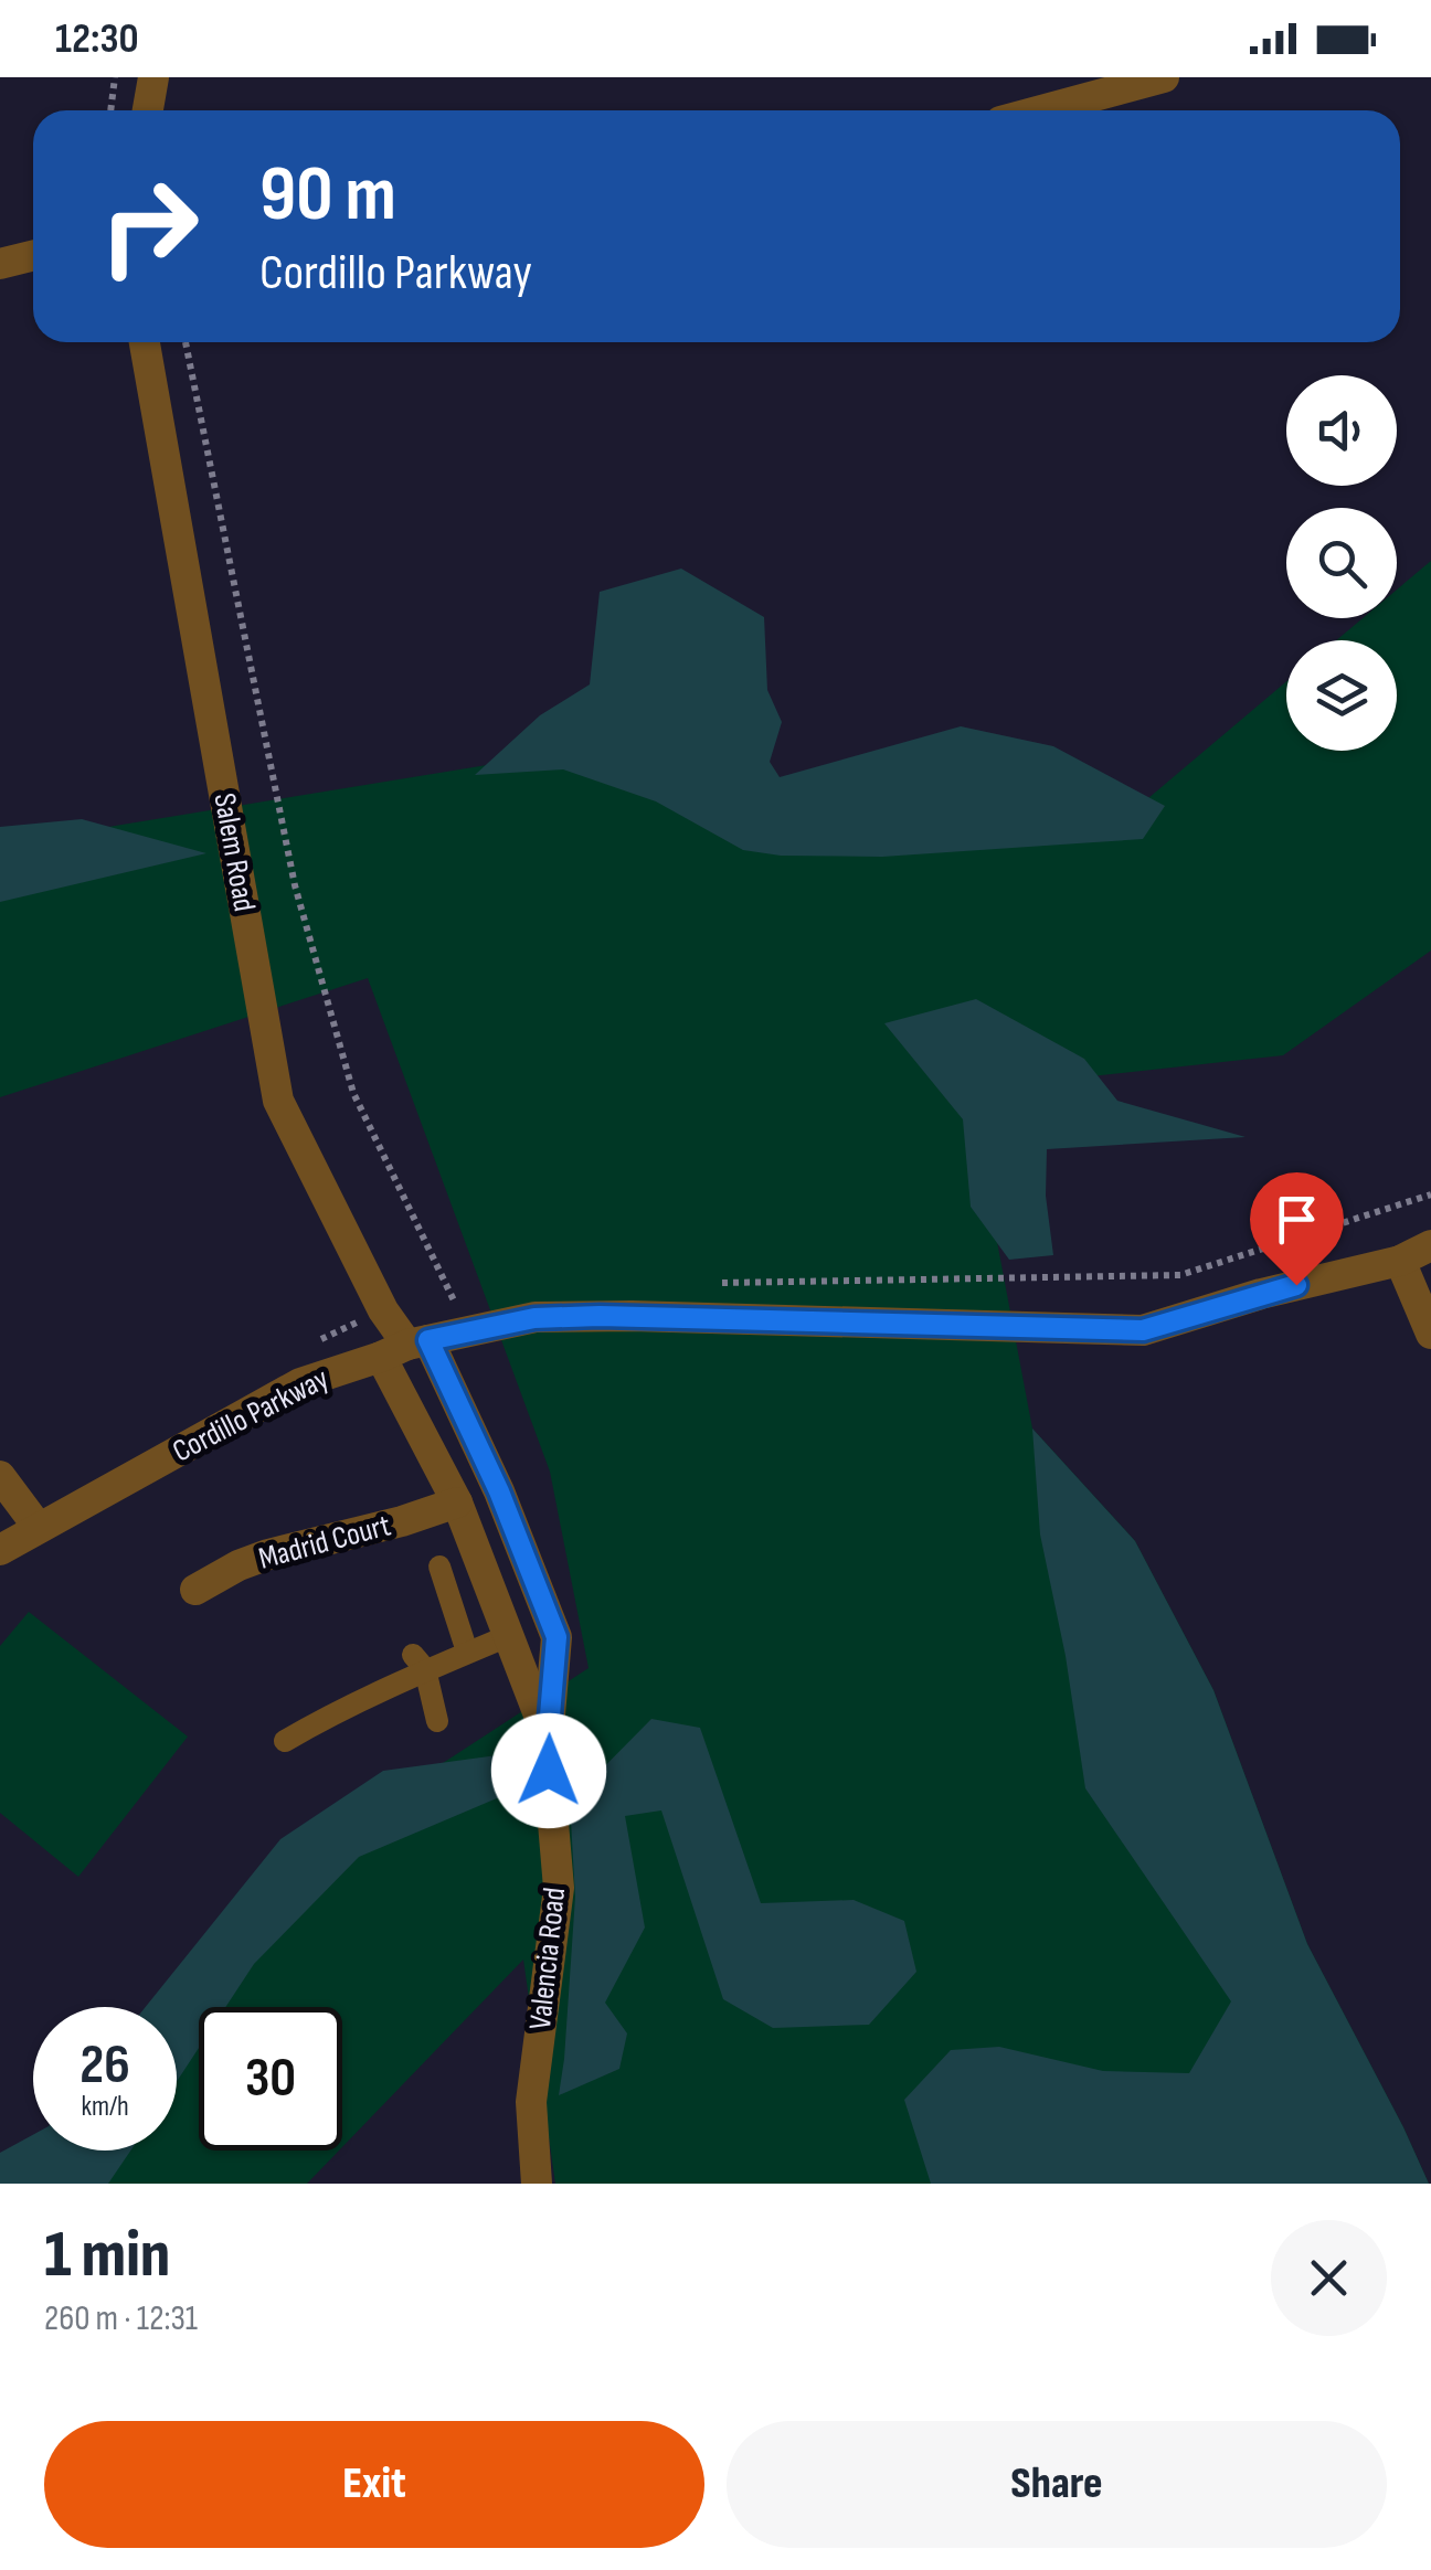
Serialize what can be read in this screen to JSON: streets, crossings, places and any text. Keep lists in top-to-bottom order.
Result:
{
  "streets": {
    "street": [
      "Salem Road",
      "Cordillo Parkway",
      "Madrid Court",
      "Valencia Road"
    ]
  },
  "crossings": [
    ["Salem Road", "Cordillo Parkway"],
    ["Salem Road", "Valencia Road"],
    ["Cordillo Parkway", "Valencia Road"],
    ["Madrid Court", "Valencia Road"]
  ],
  "page": {
    "status": "12:30",
    "turn": ["90 m", "Cordillo Parkway"],
    "speed": "26 km/h",
    "limit": "30",
    "heading": ["1 min", "260 m · 12:31"],
    "buttons": ["Exit", "Share"]
  }
}
